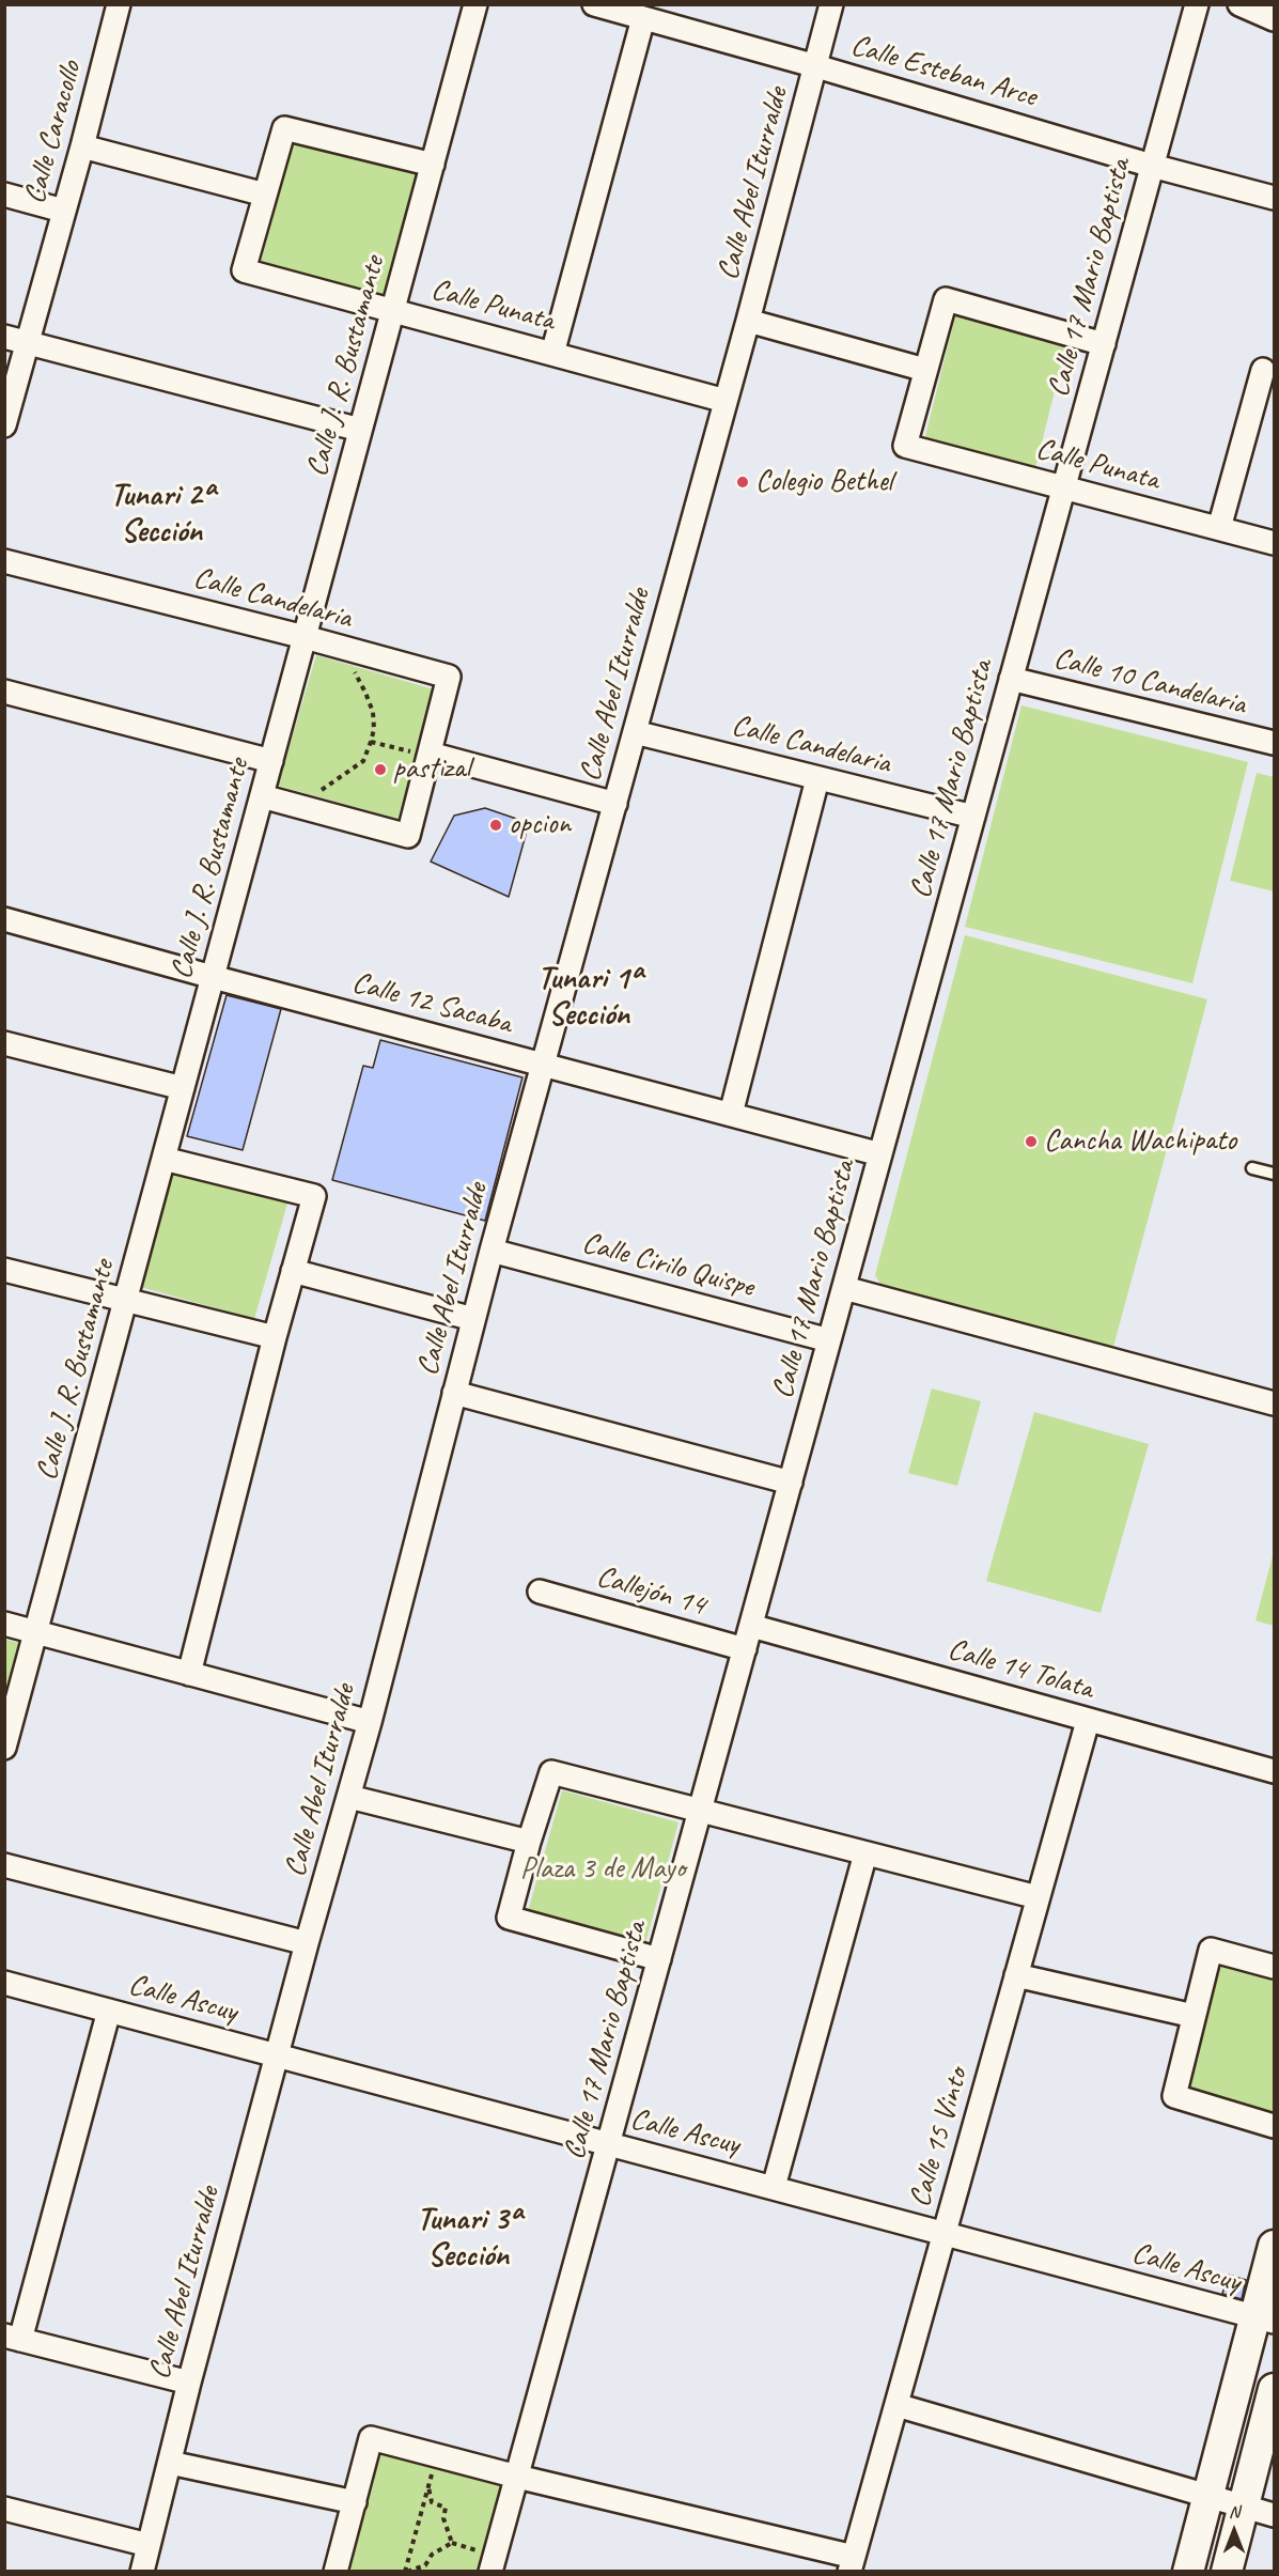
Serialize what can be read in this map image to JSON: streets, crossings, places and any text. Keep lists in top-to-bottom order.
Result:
{
  "streets": {
    "street": [
      "Calle Esteban Arce",
      "Calle Caracollo",
      "Calle Abel Iturralde",
      "Calle 17 Mario Baptista",
      "Calle Punata",
      "Calle J. R. Bustamante",
      "Calle Candelaria",
      "Calle 10 Candelaria",
      "Calle 12 Sacaba",
      "Calle Cirilo Quispe",
      "Callejón 14",
      "Calle 14 Tolata",
      "Calle Ascuy",
      "Calle 15 Vinto"
    ]
  },
  "crossings": [
    ["Calle Esteban Arce", "Calle Abel Iturralde"],
    ["Calle Esteban Arce", "Calle 17 Mario Baptista"],
    ["Calle Abel Iturralde", "Calle Punata"],
    ["Calle Abel Iturralde", "Calle Candelaria"],
    ["Calle Abel Iturralde", "Calle 12 Sacaba"],
    ["Calle Abel Iturralde", "Calle Cirilo Quispe"],
    ["Calle Abel Iturralde", "Calle Ascuy"],
    ["Calle 17 Mario Baptista", "Calle Punata"],
    ["Calle 17 Mario Baptista", "Calle Candelaria"],
    ["Calle 17 Mario Baptista", "Calle 10 Candelaria"],
    ["Calle 17 Mario Baptista", "Calle 12 Sacaba"],
    ["Calle 17 Mario Baptista", "Calle Cirilo Quispe"],
    ["Calle 17 Mario Baptista", "Callejón 14"],
    ["Calle 17 Mario Baptista", "Calle 14 Tolata"],
    ["Calle 17 Mario Baptista", "Calle Ascuy"],
    ["Calle Punata", "Calle J. R. Bustamante"],
    ["Calle J. R. Bustamante", "Calle Candelaria"],
    ["Calle J. R. Bustamante", "Calle 12 Sacaba"],
    ["Calle 14 Tolata", "Calle 15 Vinto"],
    ["Calle Ascuy", "Calle 15 Vinto"]
  ],
  "districts": ["Tunari 2ª Sección", "Tunari 1ª Sección", "Tunari 3ª Sección"],
  "parks": ["Plaza 3 de Mayo"],
  "places": [
    "Colegio Bethel",
    "pastizal",
    "opcion",
    "Cancha Wachipato"
  ],
  "north": "top"
}
